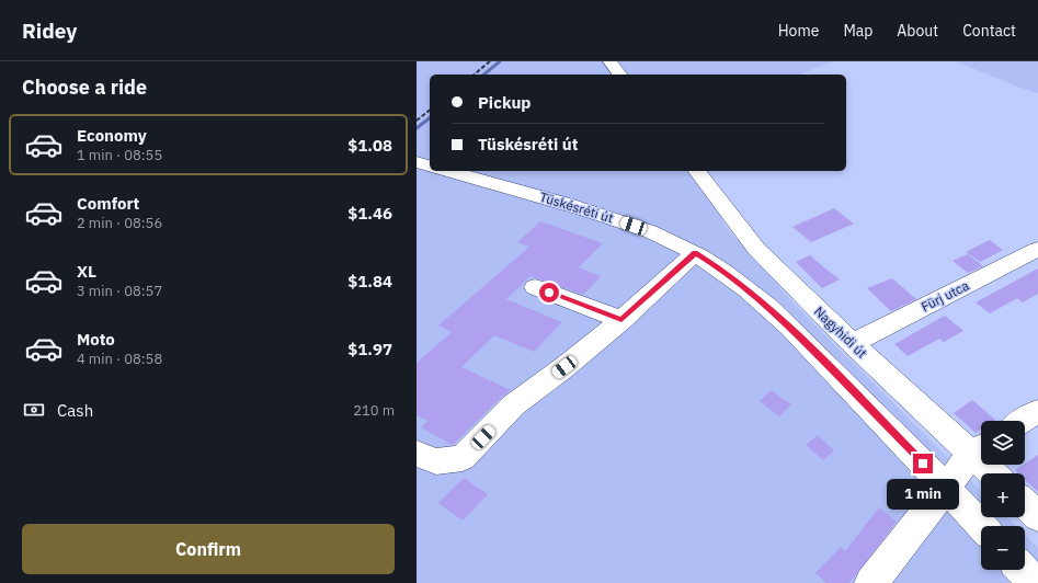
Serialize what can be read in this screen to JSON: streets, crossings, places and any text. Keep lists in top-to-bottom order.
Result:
{
  "streets": {
    "street": ["Tüskésréti út", "Fürj utca", "Nagyhidi út"]
  },
  "crossings": [
    ["Fürj utca", "Nagyhidi út"]
  ],
  "page": {
    "header": "Ridey",
    "nav": [
      "Home",
      "Map",
      "About",
      "Contact"
    ],
    "heading": "Choose a ride",
    "banner": ["Pickup", "Tüskésréti út"],
    "list": [
      {
        "name": "Economy",
        "note": "1 min · 08:55",
        "value": "$1.08"
      },
      {
        "name": "Comfort",
        "note": "2 min · 08:56",
        "value": "$1.46"
      },
      {
        "name": "XL",
        "note": "3 min · 08:57",
        "value": "$1.84"
      },
      {
        "name": "Moto",
        "note": "4 min · 08:58",
        "value": "$1.97"
      }
    ],
    "pay": ["Cash", "210 m"],
    "map_buttons": ["+", "−"],
    "bubble": "1 min",
    "buttons": "Confirm"
  }
}
